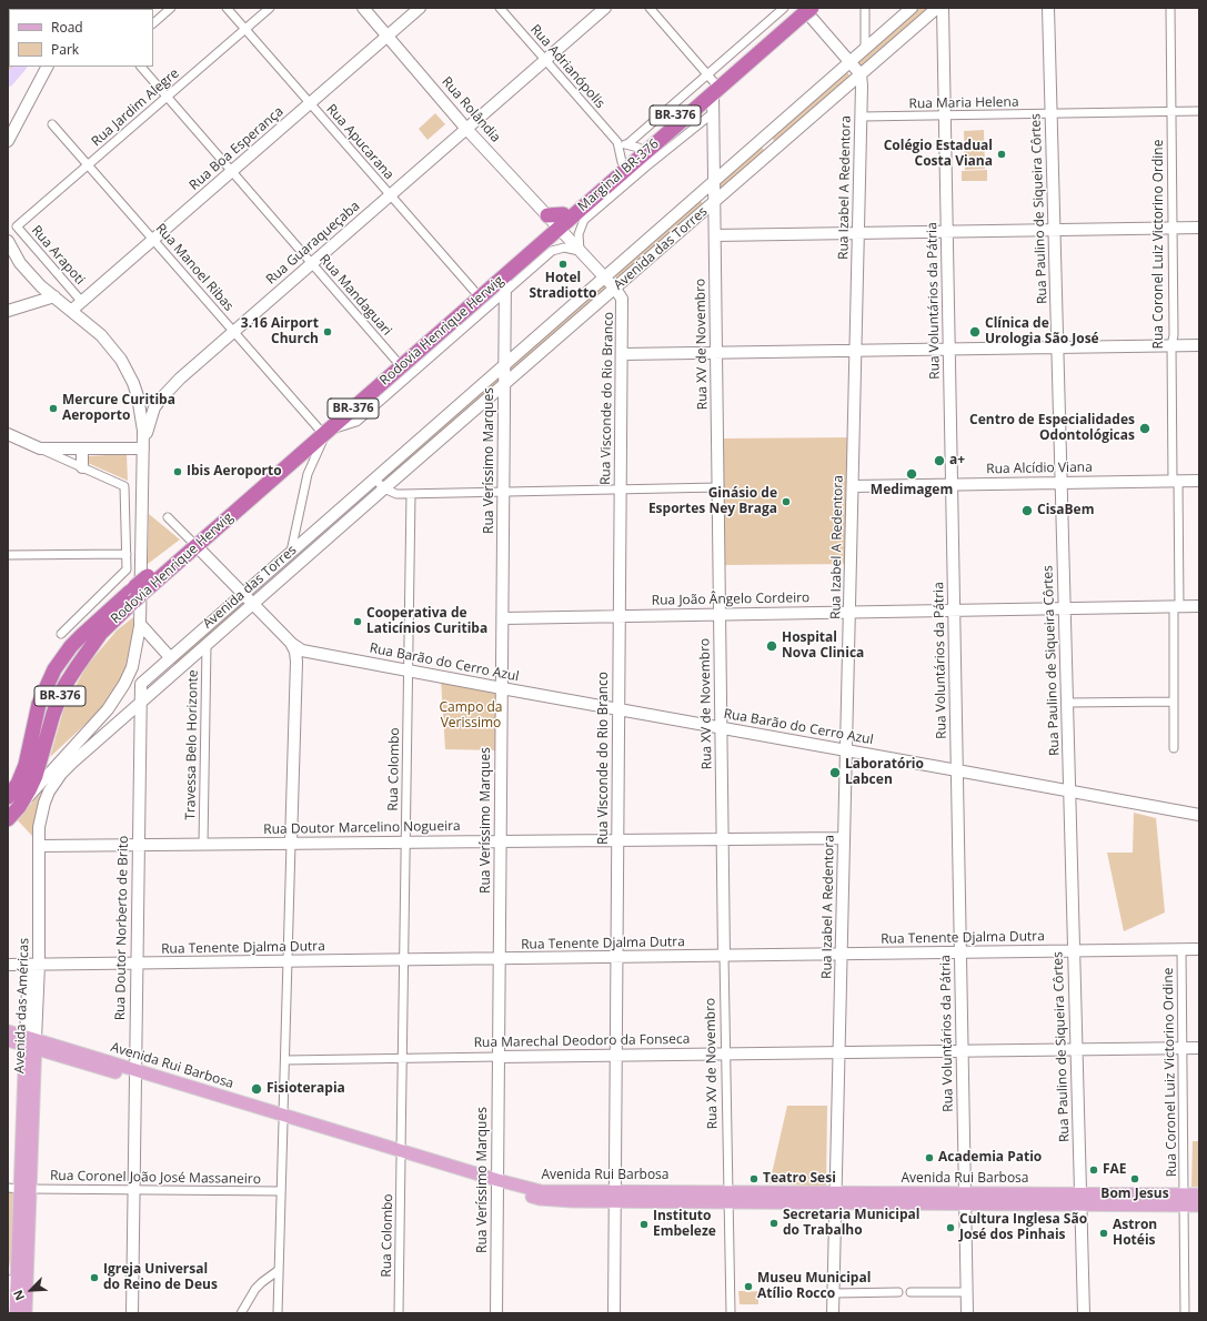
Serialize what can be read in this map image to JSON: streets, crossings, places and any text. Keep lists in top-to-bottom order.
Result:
{
  "streets": {
    "highway": ["BR-376", "Rodovia Henrique Herwig"],
    "main road": [
      "Rua Rolândia",
      "Rua Boa Esperança",
      "Rua Izabel A Redentora",
      "Rua Paulino de Siqueira Côrtes",
      "Rua Guaraqueçaba",
      "Avenida das Torres",
      "Rua Voluntários da Pátria",
      "Rua XV de Novembro",
      "Rua Visconde do Rio Branco",
      "Rua Veríssimo Marques",
      "Rua Alcídio Viana",
      "Rua João Ângelo Cordeiro",
      "Rua Barão do Cerro Azul",
      "Rua Doutor Marcelino Nogueira",
      "Rua Doutor Norberto de Brito",
      "Rua Tenente Djalma Dutra",
      "Avenida das Américas",
      "Rua Marechal Deodoro da Fonseca",
      "Avenida Rui Barbosa"
    ],
    "street": [
      "Rua Adrianópolis",
      "Rua Maria Helena",
      "Rua Jardim Alegre",
      "Rua Apucarana",
      "Marginal BR-376",
      "Rua Coronel Luiz Victorino Ordine",
      "Rua Arapoti",
      "Rua Manoel Ribas",
      "Rua Mandaguari",
      "Travessa Belo Horizonte",
      "Rua Colombo",
      "Rua Coronel João José Massaneiro"
    ]
  },
  "crossings": [
    ["Rua Adrianópolis", "Rua Guaraqueçaba"],
    ["Rua Adrianópolis", "Rodovia Henrique Herwig"],
    ["Rua Maria Helena", "Rua Izabel A Redentora"],
    ["Rua Maria Helena", "Rua Paulino de Siqueira Côrtes"],
    ["Rua Maria Helena", "Rua Coronel Luiz Victorino Ordine"],
    ["Rua Maria Helena", "Rua Voluntários da Pátria"],
    ["Rua Jardim Alegre", "Rua Apucarana"],
    ["Rua Jardim Alegre", "Rua Arapoti"],
    ["Rua Jardim Alegre", "Rua Manoel Ribas"],
    ["Rua Jardim Alegre", "Rua Mandaguari"],
    ["Rua Rolândia", "Rua Boa Esperança"],
    ["Rua Rolândia", "Rua Guaraqueçaba"],
    ["Rua Rolândia", "Rodovia Henrique Herwig"],
    ["Rua Rolândia", "Rua Visconde do Rio Branco"],
    ["Rua Apucarana", "Rua Boa Esperança"],
    ["Rua Apucarana", "Rua Guaraqueçaba"],
    ["Rua Apucarana", "Rodovia Henrique Herwig"],
    ["Rua Boa Esperança", "Rua Arapoti"],
    ["Rua Boa Esperança", "Rua Manoel Ribas"],
    ["Rua Boa Esperança", "Rua Mandaguari"],
    ["Marginal BR-376", "Rua XV de Novembro"],
    ["Marginal BR-376", "Rua Visconde do Rio Branco"],
    ["Rua Izabel A Redentora", "Avenida das Torres"],
    ["Rua Izabel A Redentora", "Rua Alcídio Viana"],
    ["Rua Izabel A Redentora", "Rua João Ângelo Cordeiro"],
    ["Rua Izabel A Redentora", "Rua Barão do Cerro Azul"],
    ["Rua Izabel A Redentora", "Rua Doutor Marcelino Nogueira"],
    ["Rua Izabel A Redentora", "Rua Tenente Djalma Dutra"],
    ["Rua Izabel A Redentora", "Rua Marechal Deodoro da Fonseca"],
    ["Rua Izabel A Redentora", "Avenida Rui Barbosa"],
    ["Rua Paulino de Siqueira Côrtes", "Rua Alcídio Viana"],
    ["Rua Paulino de Siqueira Côrtes", "Rua João Ângelo Cordeiro"],
    ["Rua Paulino de Siqueira Côrtes", "Rua Barão do Cerro Azul"],
    ["Rua Paulino de Siqueira Côrtes", "Rua Tenente Djalma Dutra"],
    ["Rua Paulino de Siqueira Côrtes", "Rua Marechal Deodoro da Fonseca"],
    ["Rua Paulino de Siqueira Côrtes", "Avenida Rui Barbosa"],
    ["Rua Guaraqueçaba", "Rua Manoel Ribas"],
    ["Rua Guaraqueçaba", "Rua Mandaguari"],
    ["Rua Coronel Luiz Victorino Ordine", "Rua Alcídio Viana"],
    ["Rua Coronel Luiz Victorino Ordine", "Rua João Ângelo Cordeiro"],
    ["Rua Coronel Luiz Victorino Ordine", "Rua Tenente Djalma Dutra"],
    ["Rua Coronel Luiz Victorino Ordine", "Rua Marechal Deodoro da Fonseca"],
    ["Rua Coronel Luiz Victorino Ordine", "Avenida Rui Barbosa"],
    ["Avenida das Torres", "Rua XV de Novembro"],
    ["Avenida das Torres", "Rua Visconde do Rio Branco"],
    ["Avenida das Torres", "Rua Veríssimo Marques"],
    ["Avenida das Torres", "Rua Barão do Cerro Azul"],
    ["Avenida das Torres", "Travessa Belo Horizonte"],
    ["Avenida das Torres", "Rua Doutor Norberto de Brito"],
    ["Avenida das Torres", "Avenida das Américas"],
    ["Rua Manoel Ribas", "Rodovia Henrique Herwig"],
    ["Rua Mandaguari", "Rodovia Henrique Herwig"],
    ["Rua Voluntários da Pátria", "Rua Alcídio Viana"],
    ["Rua Voluntários da Pátria", "Rua João Ângelo Cordeiro"],
    ["Rua Voluntários da Pátria", "Rua Barão do Cerro Azul"],
    ["Rua Voluntários da Pátria", "Rua Tenente Djalma Dutra"],
    ["Rua Voluntários da Pátria", "Rua Marechal Deodoro da Fonseca"],
    ["Rua Voluntários da Pátria", "Avenida Rui Barbosa"],
    ["Rodovia Henrique Herwig", "Rua XV de Novembro"],
    ["Rodovia Henrique Herwig", "Rua Visconde do Rio Branco"],
    ["Rodovia Henrique Herwig", "Rua Veríssimo Marques"],
    ["Rodovia Henrique Herwig", "Rua Barão do Cerro Azul"],
    ["Rua XV de Novembro", "Rua João Ângelo Cordeiro"],
    ["Rua XV de Novembro", "Rua Barão do Cerro Azul"],
    ["Rua XV de Novembro", "Rua Doutor Marcelino Nogueira"],
    ["Rua XV de Novembro", "Rua Tenente Djalma Dutra"],
    ["Rua XV de Novembro", "Rua Marechal Deodoro da Fonseca"],
    ["Rua XV de Novembro", "Avenida Rui Barbosa"],
    ["Rua Visconde do Rio Branco", "Rua João Ângelo Cordeiro"],
    ["Rua Visconde do Rio Branco", "Rua Barão do Cerro Azul"],
    ["Rua Visconde do Rio Branco", "Rua Doutor Marcelino Nogueira"],
    ["Rua Visconde do Rio Branco", "Rua Tenente Djalma Dutra"],
    ["Rua Visconde do Rio Branco", "Rua Marechal Deodoro da Fonseca"],
    ["Rua Visconde do Rio Branco", "Avenida Rui Barbosa"],
    ["Rua Veríssimo Marques", "Rua João Ângelo Cordeiro"],
    ["Rua Veríssimo Marques", "Rua Barão do Cerro Azul"],
    ["Rua Veríssimo Marques", "Rua Doutor Marcelino Nogueira"],
    ["Rua Veríssimo Marques", "Rua Tenente Djalma Dutra"],
    ["Rua Veríssimo Marques", "Rua Marechal Deodoro da Fonseca"],
    ["Rua Veríssimo Marques", "Avenida Rui Barbosa"],
    ["Rua Barão do Cerro Azul", "Rua Colombo"],
    ["Travessa Belo Horizonte", "Rua Doutor Marcelino Nogueira"],
    ["Rua Colombo", "Rua Doutor Marcelino Nogueira"],
    ["Rua Colombo", "Rua Tenente Djalma Dutra"],
    ["Rua Colombo", "Rua Marechal Deodoro da Fonseca"],
    ["Rua Colombo", "Avenida Rui Barbosa"],
    ["Rua Doutor Marcelino Nogueira", "Rua Doutor Norberto de Brito"],
    ["Rua Doutor Marcelino Nogueira", "Avenida das Américas"],
    ["Rua Doutor Norberto de Brito", "Rua Tenente Djalma Dutra"],
    ["Rua Doutor Norberto de Brito", "Avenida Rui Barbosa"],
    ["Rua Doutor Norberto de Brito", "Rua Coronel João José Massaneiro"],
    ["Rua Tenente Djalma Dutra", "Avenida das Américas"],
    ["Avenida das Américas", "Avenida Rui Barbosa"],
    ["Avenida das Américas", "Rua Coronel João José Massaneiro"]
  ],
  "parks": ["Campo da Verissimo"],
  "places": [
    "Colégio Estadual Costa Viana",
    "Hotel Stradiotto",
    "3.16 Airport Church",
    "Clínica de Urologia São José",
    "Mercure Curitiba Aeroporto",
    "Centro de Especialidades Odontológicas",
    "a+",
    "Ibis Aeroporto",
    "Medimagem",
    "Ginásio de Esportes Ney Braga",
    "CisaBem",
    "Cooperativa de Laticínios Curitiba",
    "Hospital Nova Clinica",
    "Laboratório Labcen",
    "Fisioterapia",
    "Academia Patio",
    "FAE",
    "Teatro Sesi",
    "Bom Jesus",
    "Secretaria Municipal do Trabalho",
    "Instituto Embeleze",
    "Cultura Inglesa São José dos Pinhais",
    "Astron Hotéis",
    "Igreja Universal do Reino de Deus",
    "Museu Municipal Atílio Rocco"
  ],
  "legend": ["Road", "Park"],
  "north": "bottom left"
}
